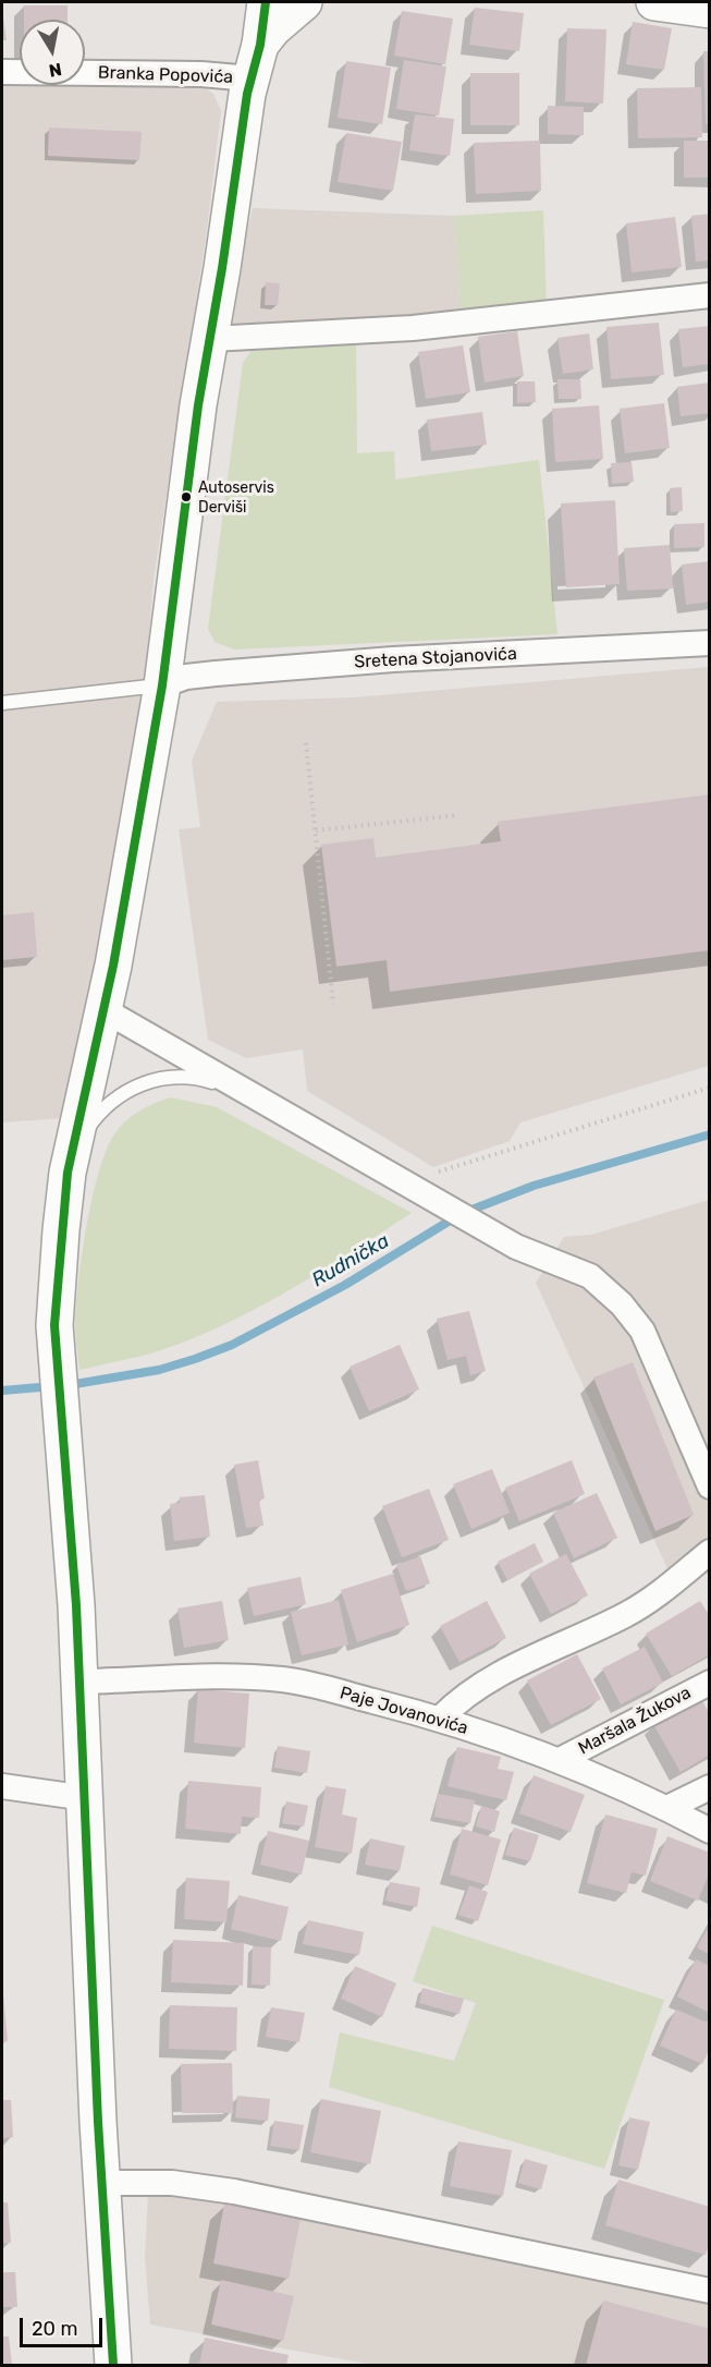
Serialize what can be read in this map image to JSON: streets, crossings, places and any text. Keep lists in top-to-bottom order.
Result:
{
  "streets": {
    "main road": ["Branka Popovića"],
    "street": ["Sretena Stojanovića", "Paje Jovanovića", "Maršala Žukova"]
  },
  "crossings": [
    ["Branka Popovića", "Sretena Stojanovića"],
    ["Branka Popovića", "Paje Jovanovića"],
    ["Paje Jovanovića", "Maršala Žukova"]
  ],
  "water": ["Rudnička"],
  "places": ["Autoservis Derviši"],
  "scale_bar": "20 m",
  "north": "bottom"
}
